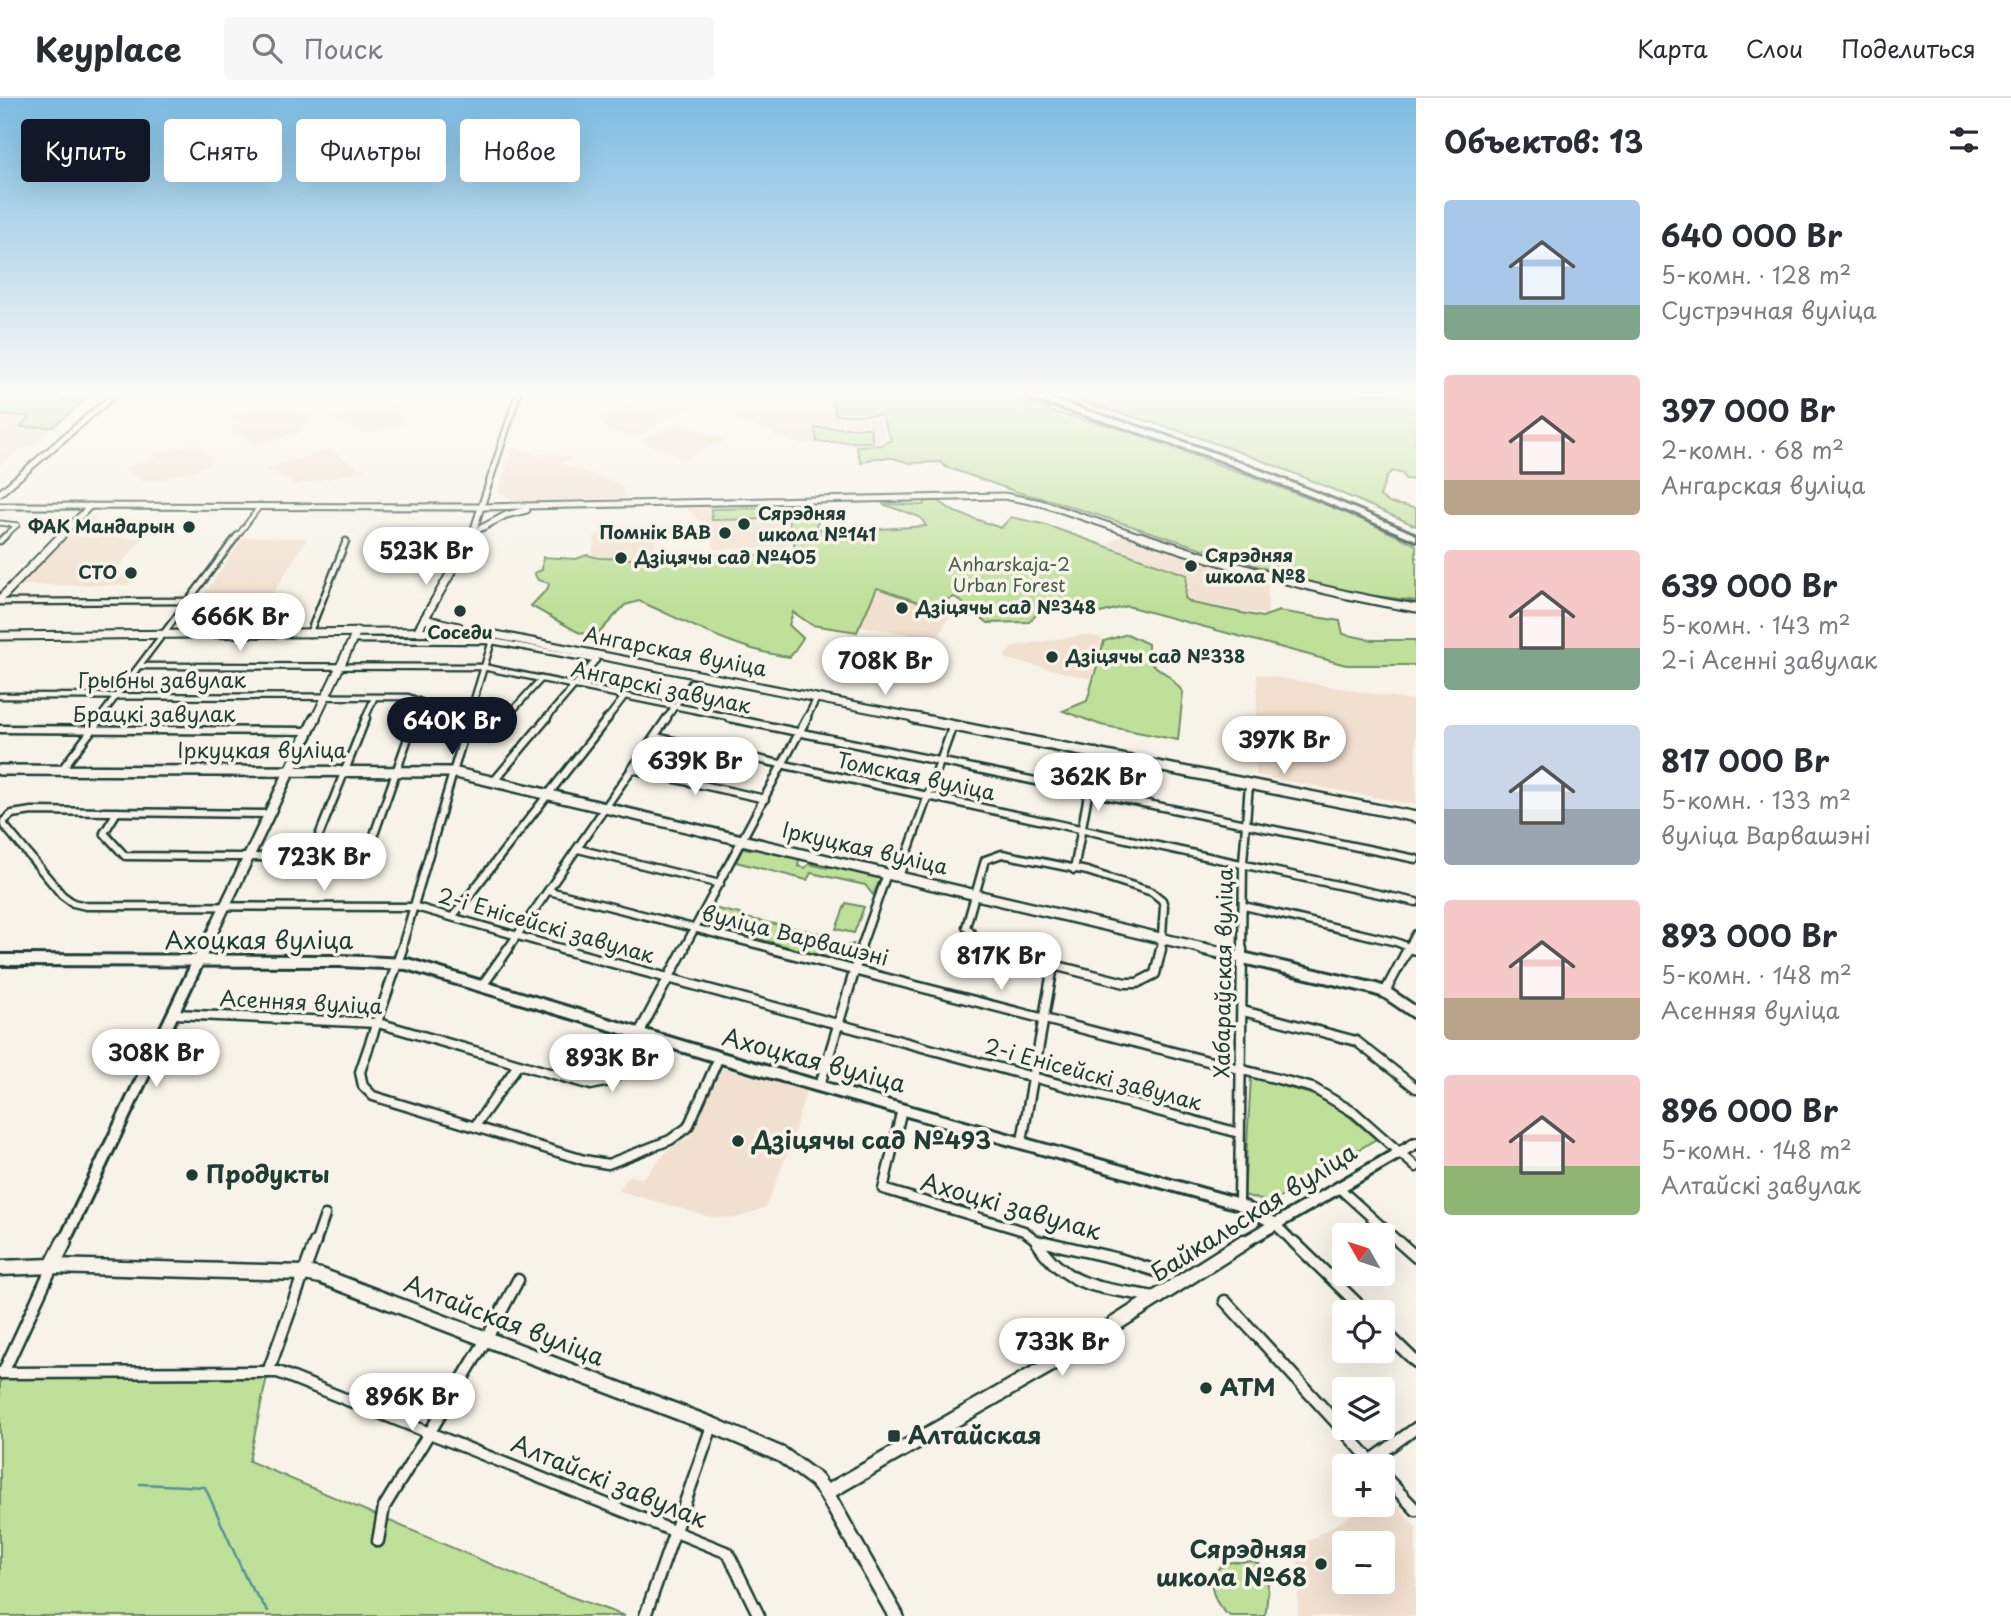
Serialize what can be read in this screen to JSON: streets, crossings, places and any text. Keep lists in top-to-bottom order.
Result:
{
  "streets": {
    "street": [
      "Ангарская вуліца",
      "Грыбны завулак",
      "Ангарскі завулак",
      "Брацкі завулак",
      "Іркуцкая вуліца",
      "Томская вуліца",
      "2-і Енісейскі завулак",
      "вуліца Варвашэні",
      "Ахоцкая вуліца",
      "Хабараўская вуліца",
      "Асенняя вуліца",
      "Ахоцкі завулак",
      "Байкальская вуліца",
      "Алтайская вуліца",
      "Алтайскі завулак"
    ]
  },
  "crossings": [
    ["Ангарская вуліца", "Хабараўская вуліца"],
    ["Ангарская вуліца", "Асенняя вуліца"],
    ["Грыбны завулак", "Іркуцкая вуліца"],
    ["Ангарскі завулак", "Хабараўская вуліца"],
    ["Ангарскі завулак", "Асенняя вуліца"],
    ["Іркуцкая вуліца", "Хабараўская вуліца"],
    ["Іркуцкая вуліца", "Асенняя вуліца"],
    ["Томская вуліца", "Хабараўская вуліца"],
    ["Томская вуліца", "Асенняя вуліца"],
    ["2-і Енісейскі завулак", "Хабараўская вуліца"],
    ["2-і Енісейскі завулак", "Асенняя вуліца"],
    ["вуліца Варвашэні", "Хабараўская вуліца"],
    ["вуліца Варвашэні", "Асенняя вуліца"],
    ["вуліца Варвашэні", "Байкальская вуліца"],
    ["Ахоцкая вуліца", "Хабараўская вуліца"],
    ["Ахоцкая вуліца", "Асенняя вуліца"],
    ["Ахоцкая вуліца", "Ахоцкі завулак"],
    ["Ахоцкая вуліца", "Байкальская вуліца"],
    ["Байкальская вуліца", "Алтайская вуліца"]
  ],
  "parks": ["Anharskaja-2 Urban Forest"],
  "places": {
    "other": [
      "Сярэдняя школа №141",
      "ФАК Мандарын",
      "Помнік ВАВ",
      "Дзіцячы сад №405",
      "Сярэдняя школа №8",
      "СТО",
      "Дзіцячы сад №348",
      "Соседи",
      "Дзіцячы сад №338",
      "Дзіцячы сад №493",
      "Продукты",
      "АТМ",
      "Сярэдняя школа №68"
    ],
    "transit": ["Алтайская"]
  },
  "north": "top left",
  "page": {
    "header": "Keyplace",
    "search": "Поиск",
    "nav": ["Карта", "Слои", "Поделиться"],
    "heading": "Объектов: 13",
    "chip": [
      "Купить",
      "Снять",
      "Фильтры",
      "Новое"
    ],
    "list": [
      {
        "name": "640 000 Br",
        "note": "5-комн. · 128 m² · Сустрэчная вуліца"
      },
      {
        "name": "397 000 Br",
        "note": "2-комн. · 68 m² · Ангарская вуліца"
      },
      {
        "name": "639 000 Br",
        "note": "5-комн. · 143 m² · 2-і Асенні завулак"
      },
      {
        "name": "817 000 Br",
        "note": "5-комн. · 133 m² · вуліца Варвашэні"
      },
      {
        "name": "893 000 Br",
        "note": "5-комн. · 148 m² · Асенняя вуліца"
      },
      {
        "name": "896 000 Br",
        "note": "5-комн. · 148 m² · Алтайскі завулак"
      }
    ],
    "price": [
      "523K Br",
      "666K Br",
      "708K Br",
      "640K Br",
      "397K Br",
      "639K Br",
      "362K Br",
      "723K Br",
      "817K Br",
      "308K Br",
      "893K Br",
      "733K Br",
      "896K Br"
    ],
    "map_buttons": ["+", "−"]
  }
}
